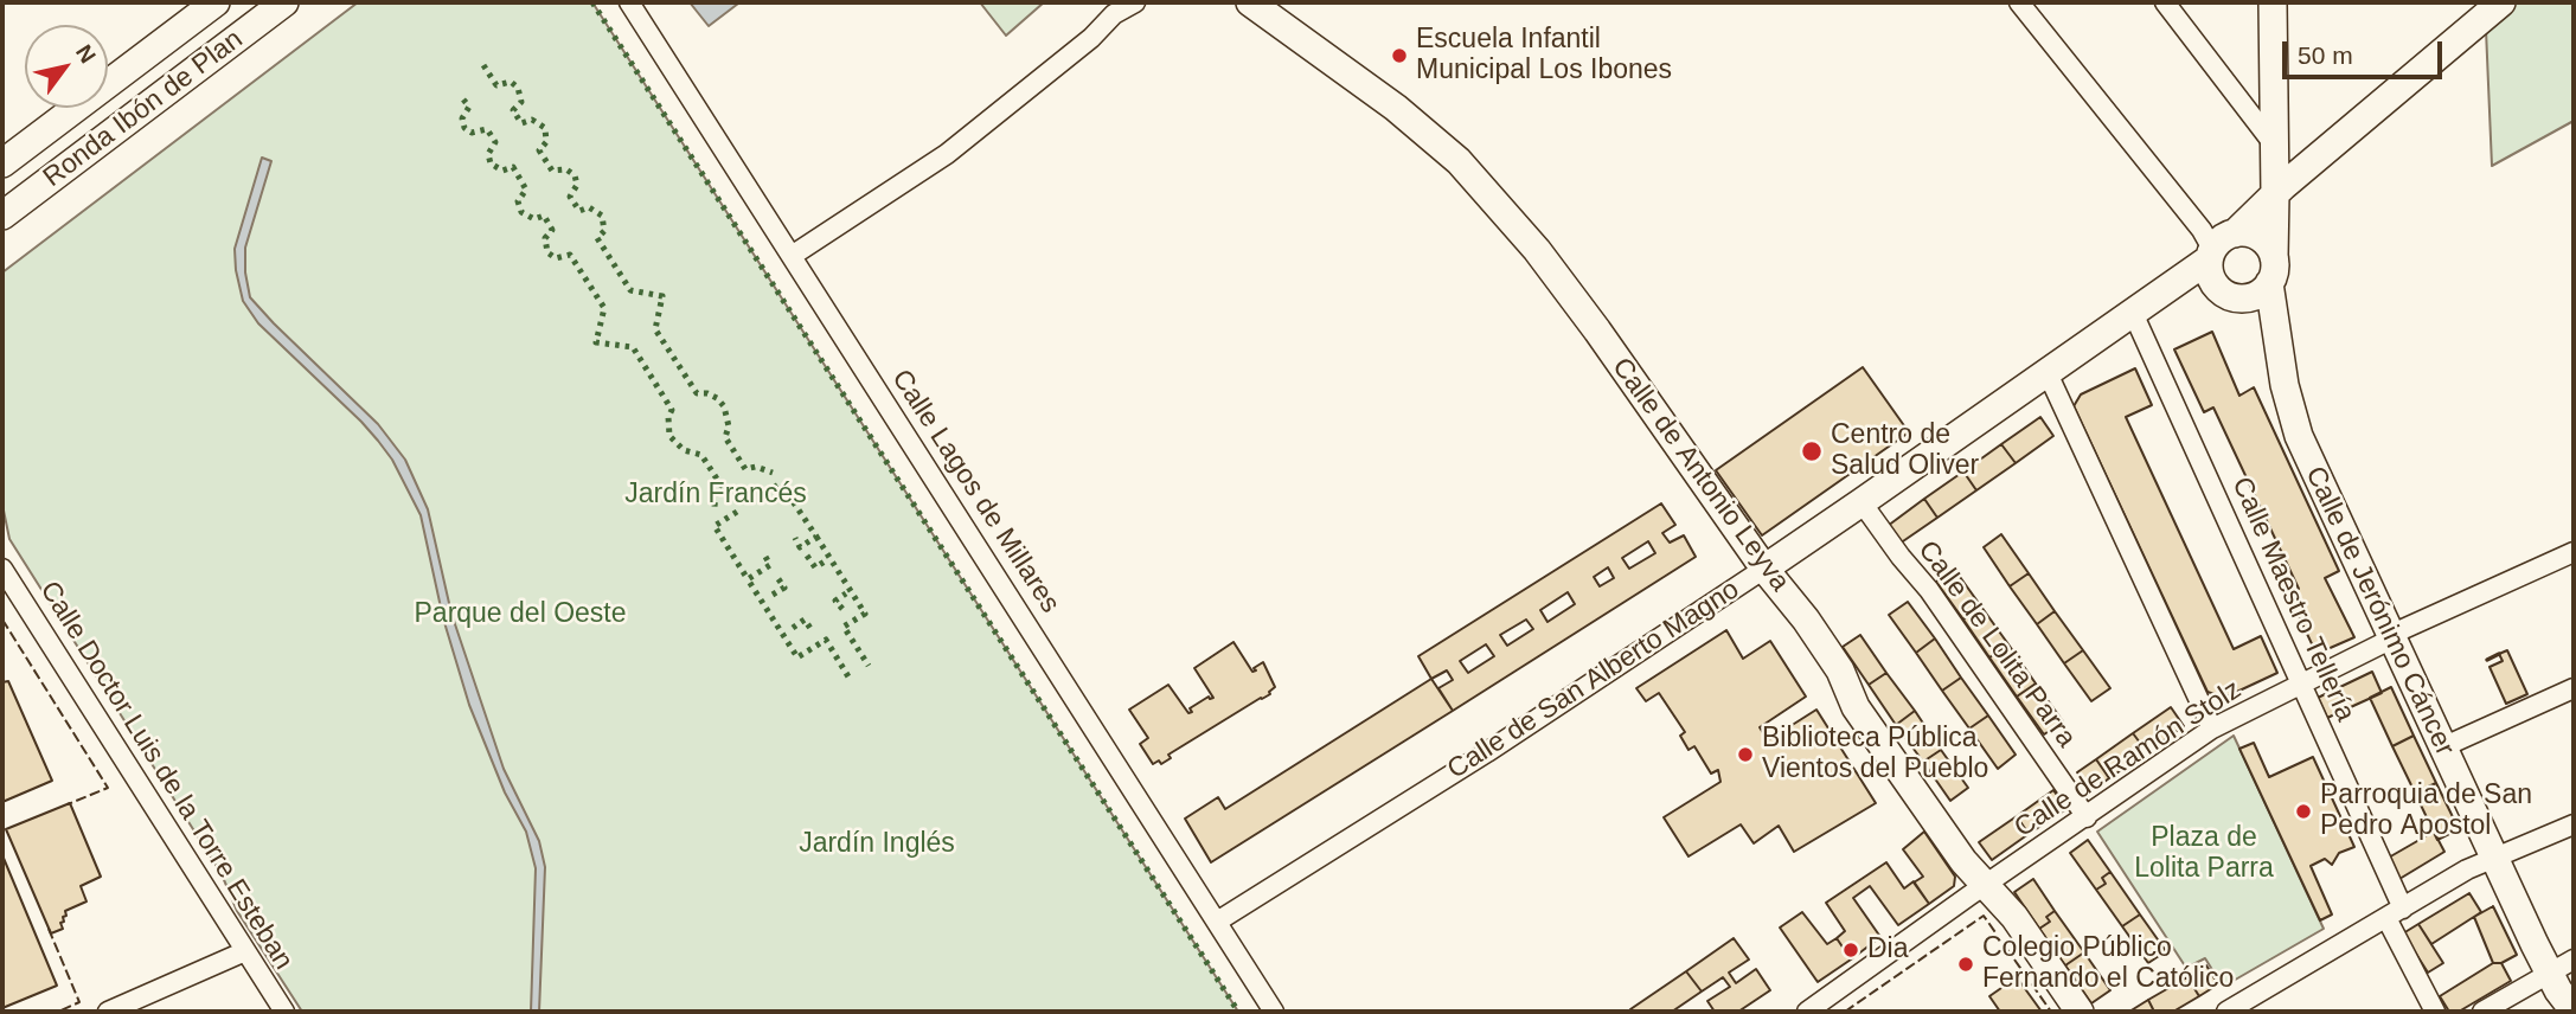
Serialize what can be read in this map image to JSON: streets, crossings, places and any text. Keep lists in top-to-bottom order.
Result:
{
  "streets": {
    "street": [
      "Ronda Ibón de Plan",
      "Calle de Antonio Leyva",
      "Calle Lagos de Millares",
      "Calle Maestro Tellería",
      "Calle de Jerónimo Cáncer",
      "Calle de Lolita Parra",
      "Calle de San Alberto Magno",
      "Calle de Ramón Stolz",
      "Calle Doctor Luis de la Torre Esteban"
    ]
  },
  "crossings": [
    ["Calle de Antonio Leyva", "Calle de San Alberto Magno"],
    ["Calle de Antonio Leyva", "Calle de Ramón Stolz"],
    ["Calle Lagos de Millares", "Calle de San Alberto Magno"],
    ["Calle Maestro Tellería", "Calle de San Alberto Magno"],
    ["Calle Maestro Tellería", "Calle de Ramón Stolz"],
    ["Calle de Jerónimo Cáncer", "Calle de San Alberto Magno"],
    ["Calle de Jerónimo Cáncer", "Calle de Ramón Stolz"],
    ["Calle de Lolita Parra", "Calle de San Alberto Magno"],
    ["Calle de Lolita Parra", "Calle de Ramón Stolz"]
  ],
  "parks": [
    "Jardín Francés",
    "Parque del Oeste",
    "Plaza de Lolita Parra",
    "Jardín Inglés"
  ],
  "places": [
    "Escuela Infantil Municipal Los Ibones",
    "Centro de Salud Oliver",
    "Biblioteca Pública Vientos del Pueblo",
    "Parroquia de San Pedro Apostol",
    "Dia",
    "Colegio Público Fernando el Católico"
  ],
  "scale_bar": "50 m",
  "north": "top right"
}
